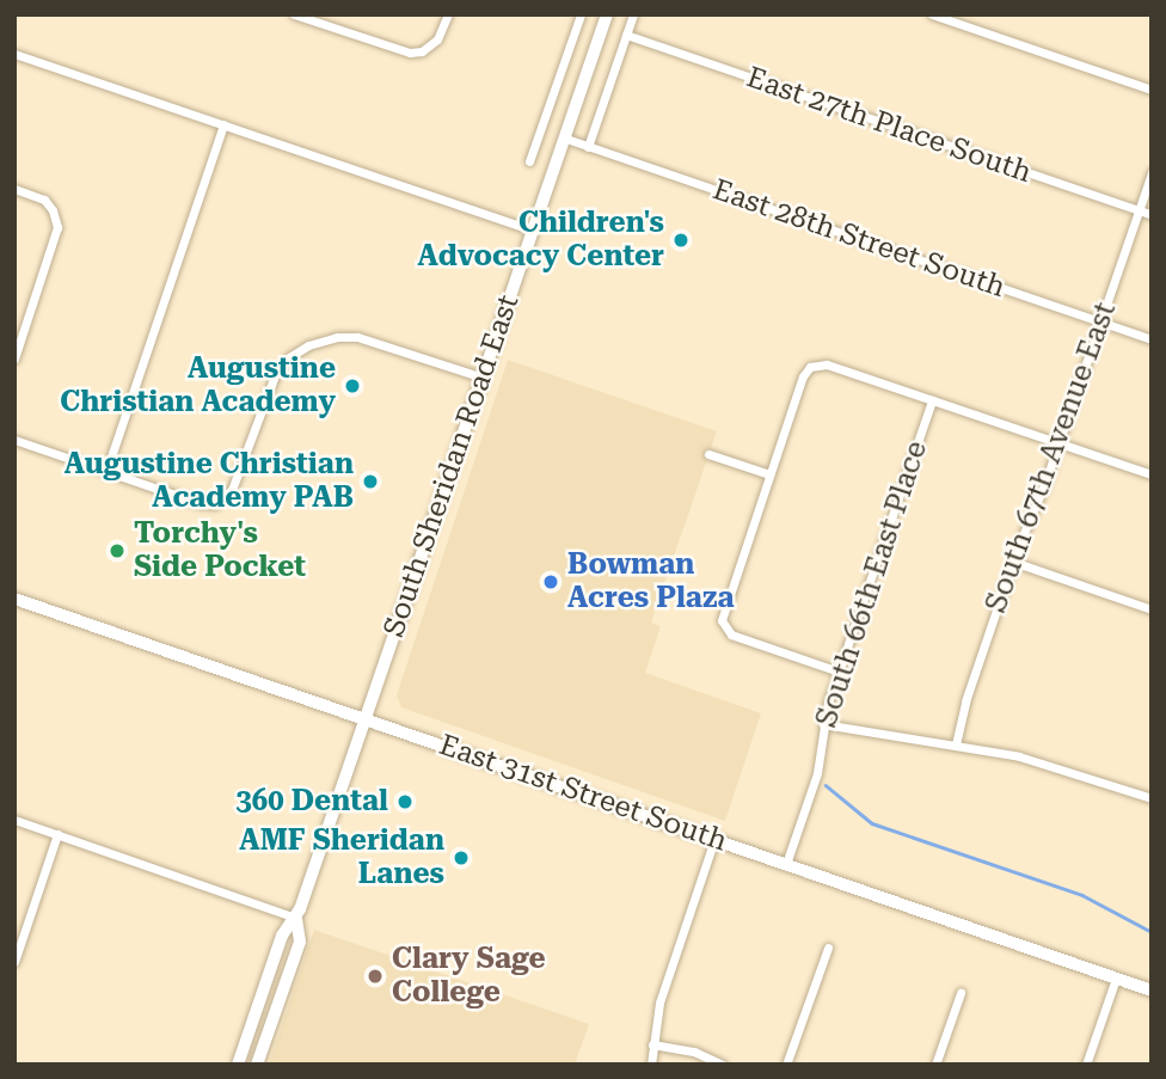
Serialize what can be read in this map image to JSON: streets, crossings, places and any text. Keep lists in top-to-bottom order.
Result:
{
  "streets": {
    "main road": ["South Sheridan Road East", "East 31st Street South"],
    "street": [
      "East 27th Place South",
      "East 28th Street South",
      "South 67th Avenue East",
      "South 66th East Place"
    ]
  },
  "crossings": [
    ["East 27th Place South", "South 67th Avenue East"],
    ["East 28th Street South", "South 67th Avenue East"],
    ["East 28th Street South", "South Sheridan Road East"],
    ["South Sheridan Road East", "East 31st Street South"],
    ["South 66th East Place", "East 31st Street South"]
  ],
  "places": [
    "Children's Advocacy Center",
    "Augustine Christian Academy",
    "Augustine Christian Academy PAB",
    "Torchy's Side Pocket",
    "Bowman Acres Plaza",
    "360 Dental",
    "AMF Sheridan Lanes",
    "Clary Sage College"
  ]
}
